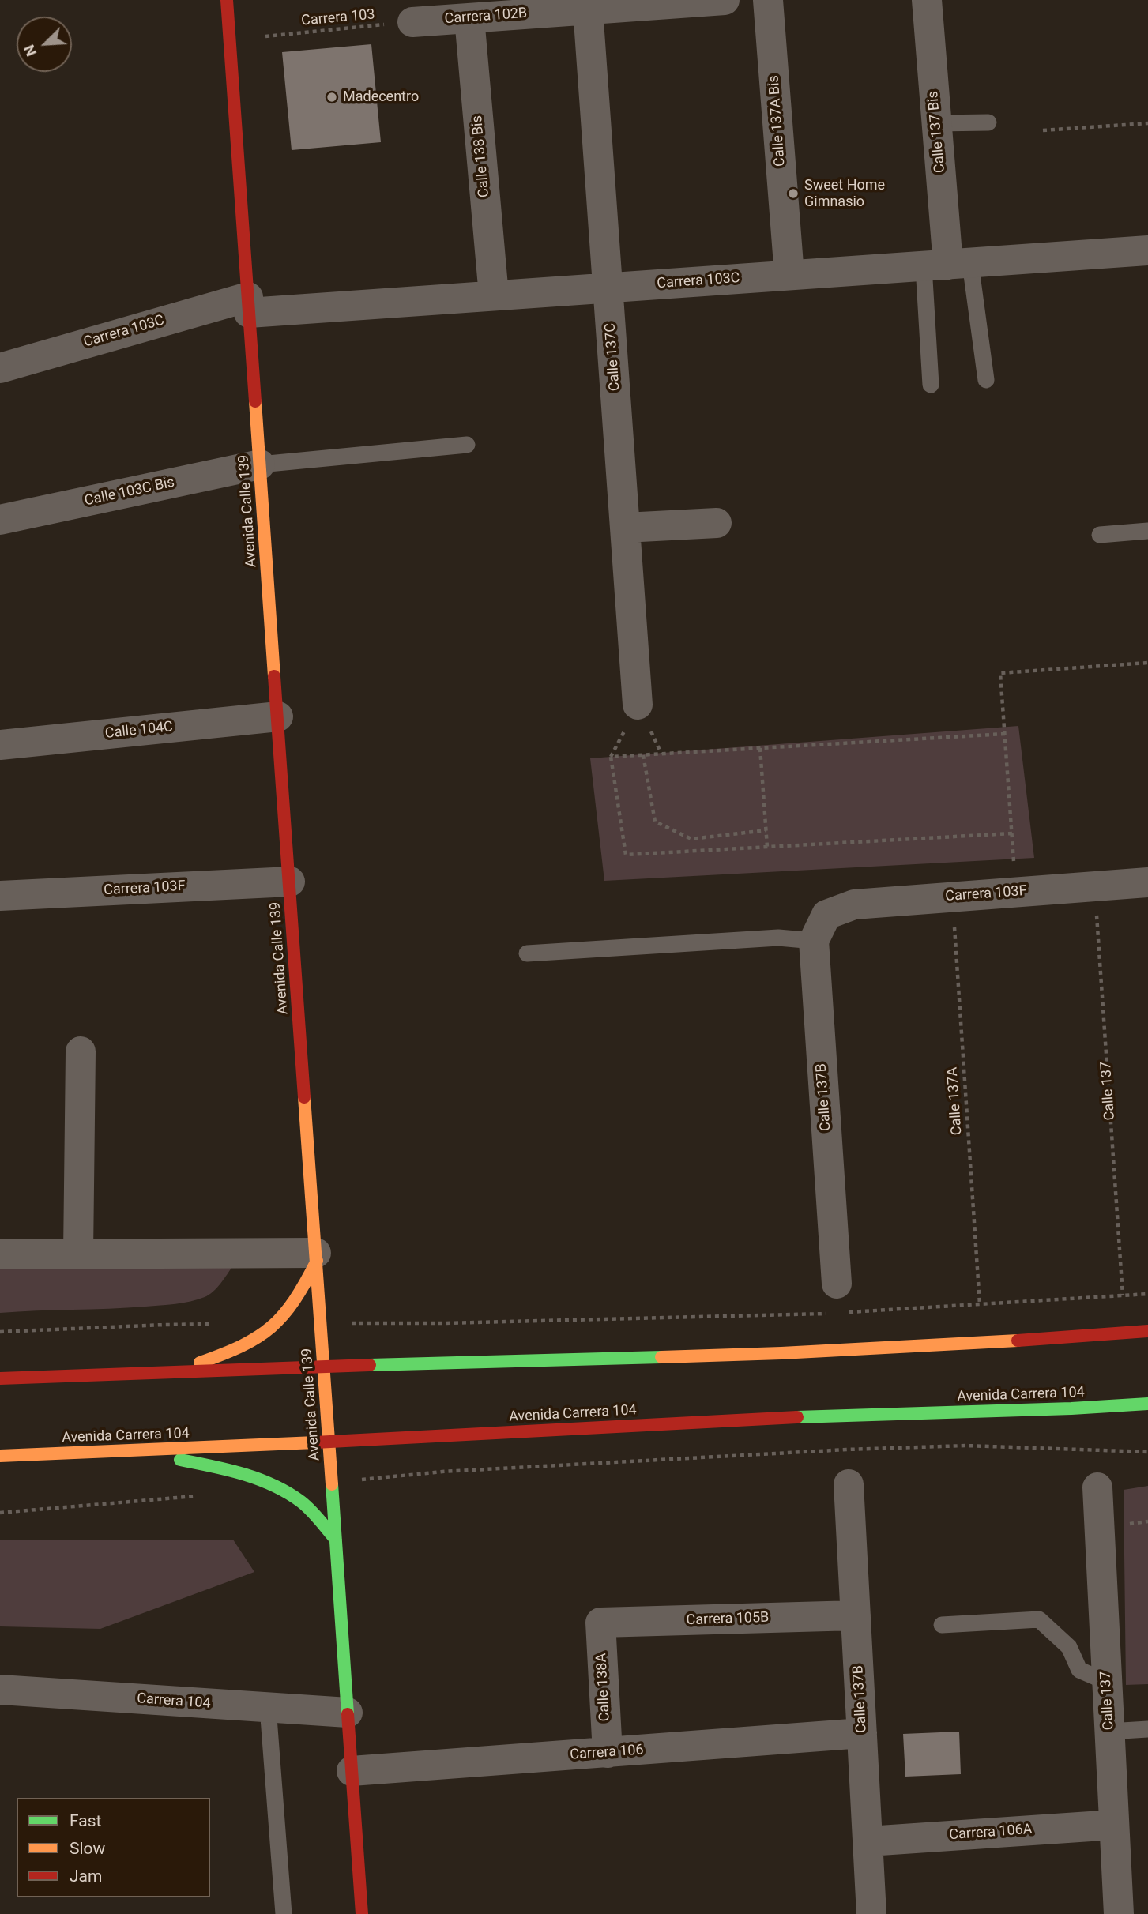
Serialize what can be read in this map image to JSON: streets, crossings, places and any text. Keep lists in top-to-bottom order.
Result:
{
  "streets": {
    "main road": ["Avenida Calle 139", "Avenida Carrera 104"],
    "street": [
      "Carrera 102B",
      "Calle 137A Bis",
      "Calle 137 Bis",
      "Calle 138 Bis",
      "Carrera 103C",
      "Calle 137C",
      "Calle 103C Bis",
      "Calle 104C",
      "Carrera 103F",
      "Calle 137",
      "Calle 137B",
      "Carrera 105B",
      "Calle 138A",
      "Carrera 104",
      "Carrera 106",
      "Carrera 106A"
    ],
    "path": ["Carrera 103", "Calle 137A"]
  },
  "crossings": [
    ["Carrera 102B", "Carrera 103"],
    ["Carrera 102B", "Calle 138 Bis"],
    ["Carrera 102B", "Calle 137C"],
    ["Calle 137A Bis", "Carrera 103C"],
    ["Calle 137 Bis", "Carrera 103C"],
    ["Calle 138 Bis", "Carrera 103C"],
    ["Carrera 103C", "Calle 137C"],
    ["Carrera 103C", "Avenida Calle 139"],
    ["Calle 103C Bis", "Avenida Calle 139"],
    ["Avenida Calle 139", "Calle 104C"],
    ["Avenida Calle 139", "Carrera 103F"],
    ["Avenida Calle 139", "Avenida Carrera 104"],
    ["Avenida Calle 139", "Carrera 104"],
    ["Avenida Calle 139", "Carrera 106"],
    ["Carrera 103F", "Calle 137"],
    ["Carrera 103F", "Calle 137B"],
    ["Carrera 103F", "Calle 137A"],
    ["Calle 137", "Carrera 106A"],
    ["Calle 137B", "Carrera 105B"],
    ["Calle 137B", "Carrera 106"],
    ["Calle 137B", "Carrera 106A"],
    ["Carrera 105B", "Calle 138A"],
    ["Calle 138A", "Carrera 106"]
  ],
  "places": ["Madecentro", "Sweet Home Gimnasio"],
  "legend": ["Fast", "Slow", "Jam"],
  "north": "bottom left"
}
